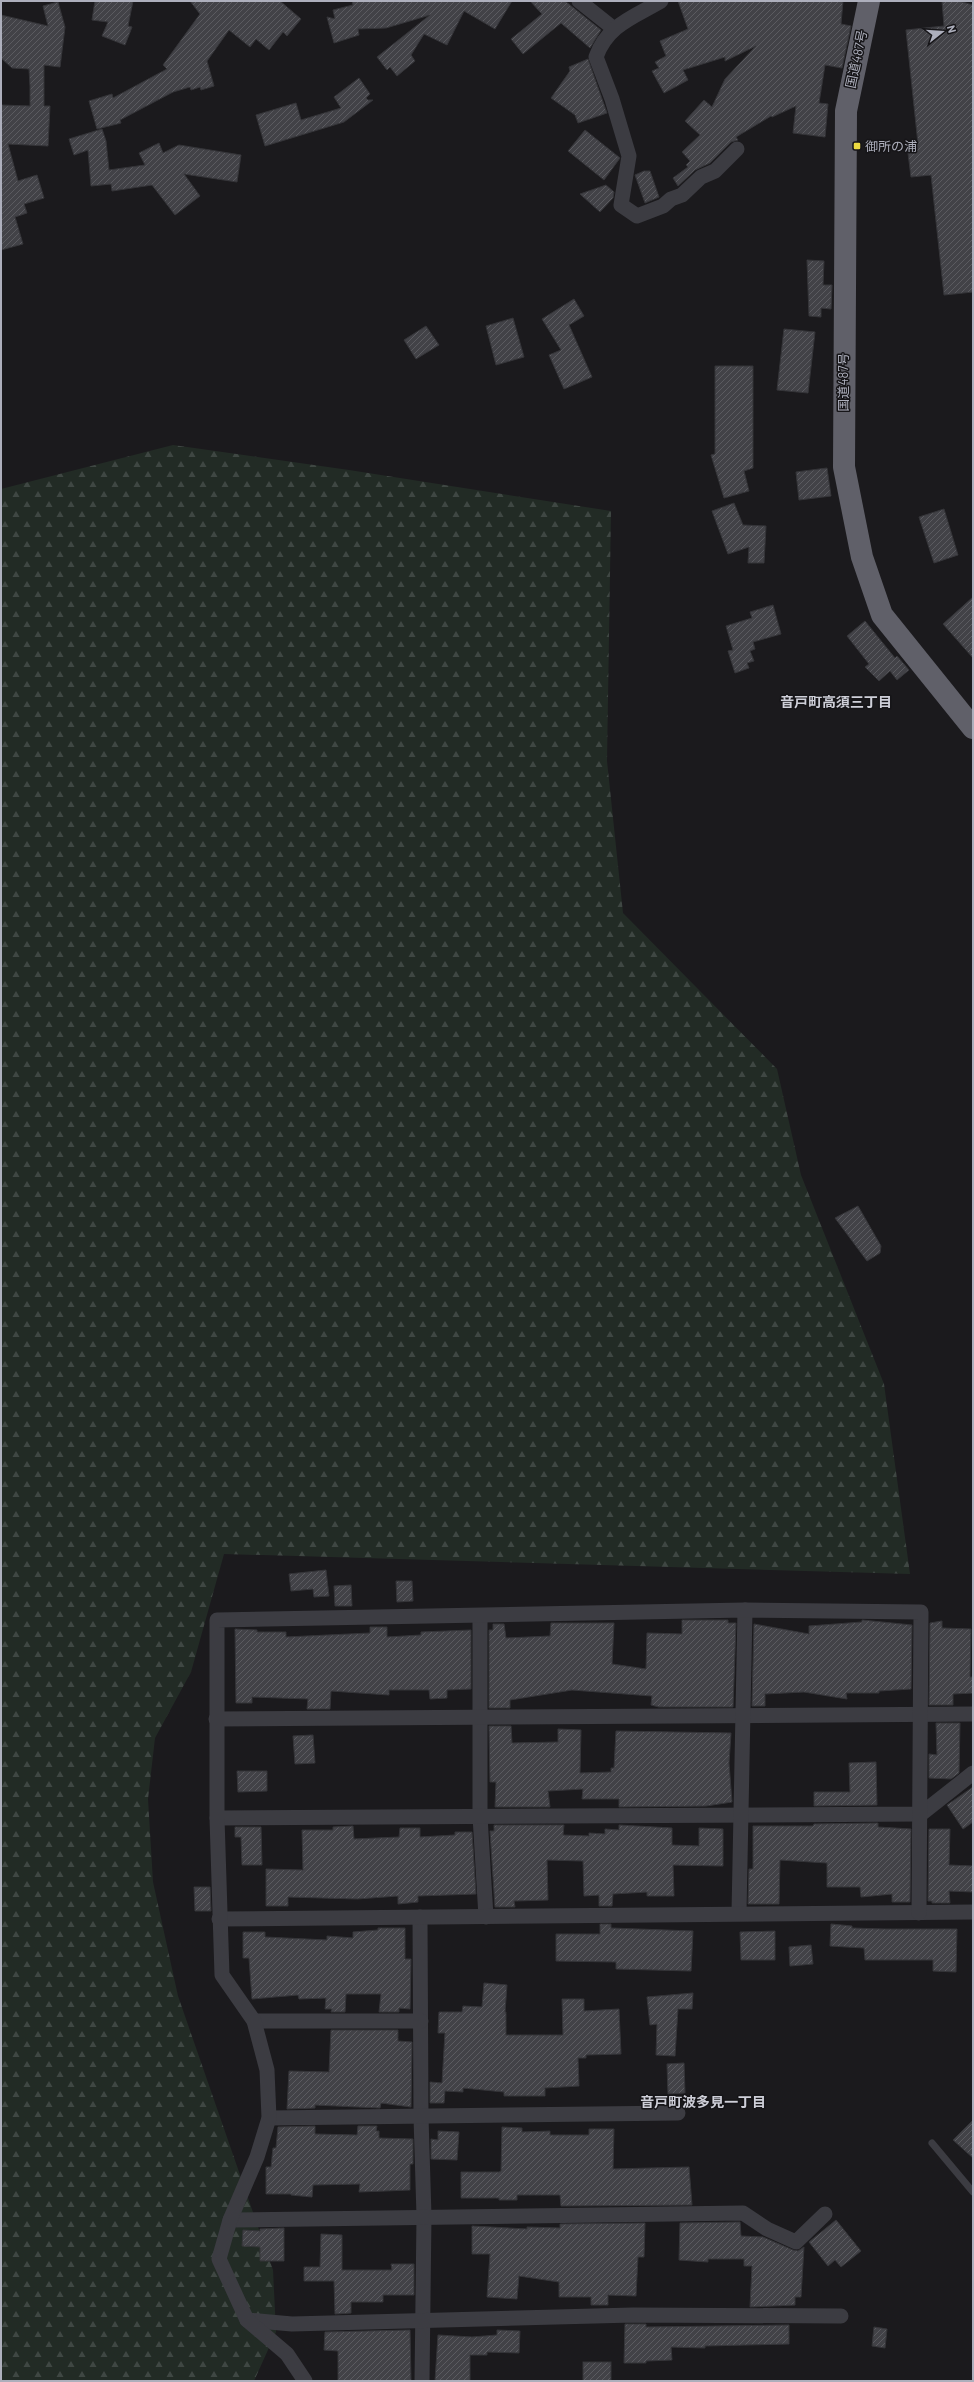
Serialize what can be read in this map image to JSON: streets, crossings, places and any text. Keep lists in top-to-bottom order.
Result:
{
  "streets": {
    "highway": ["国道487号"]
  },
  "districts": ["音戸町高須三丁目", "音戸町波多見一丁目"],
  "places": {
    "transit": ["御所の浦"]
  },
  "north": "right"
}
